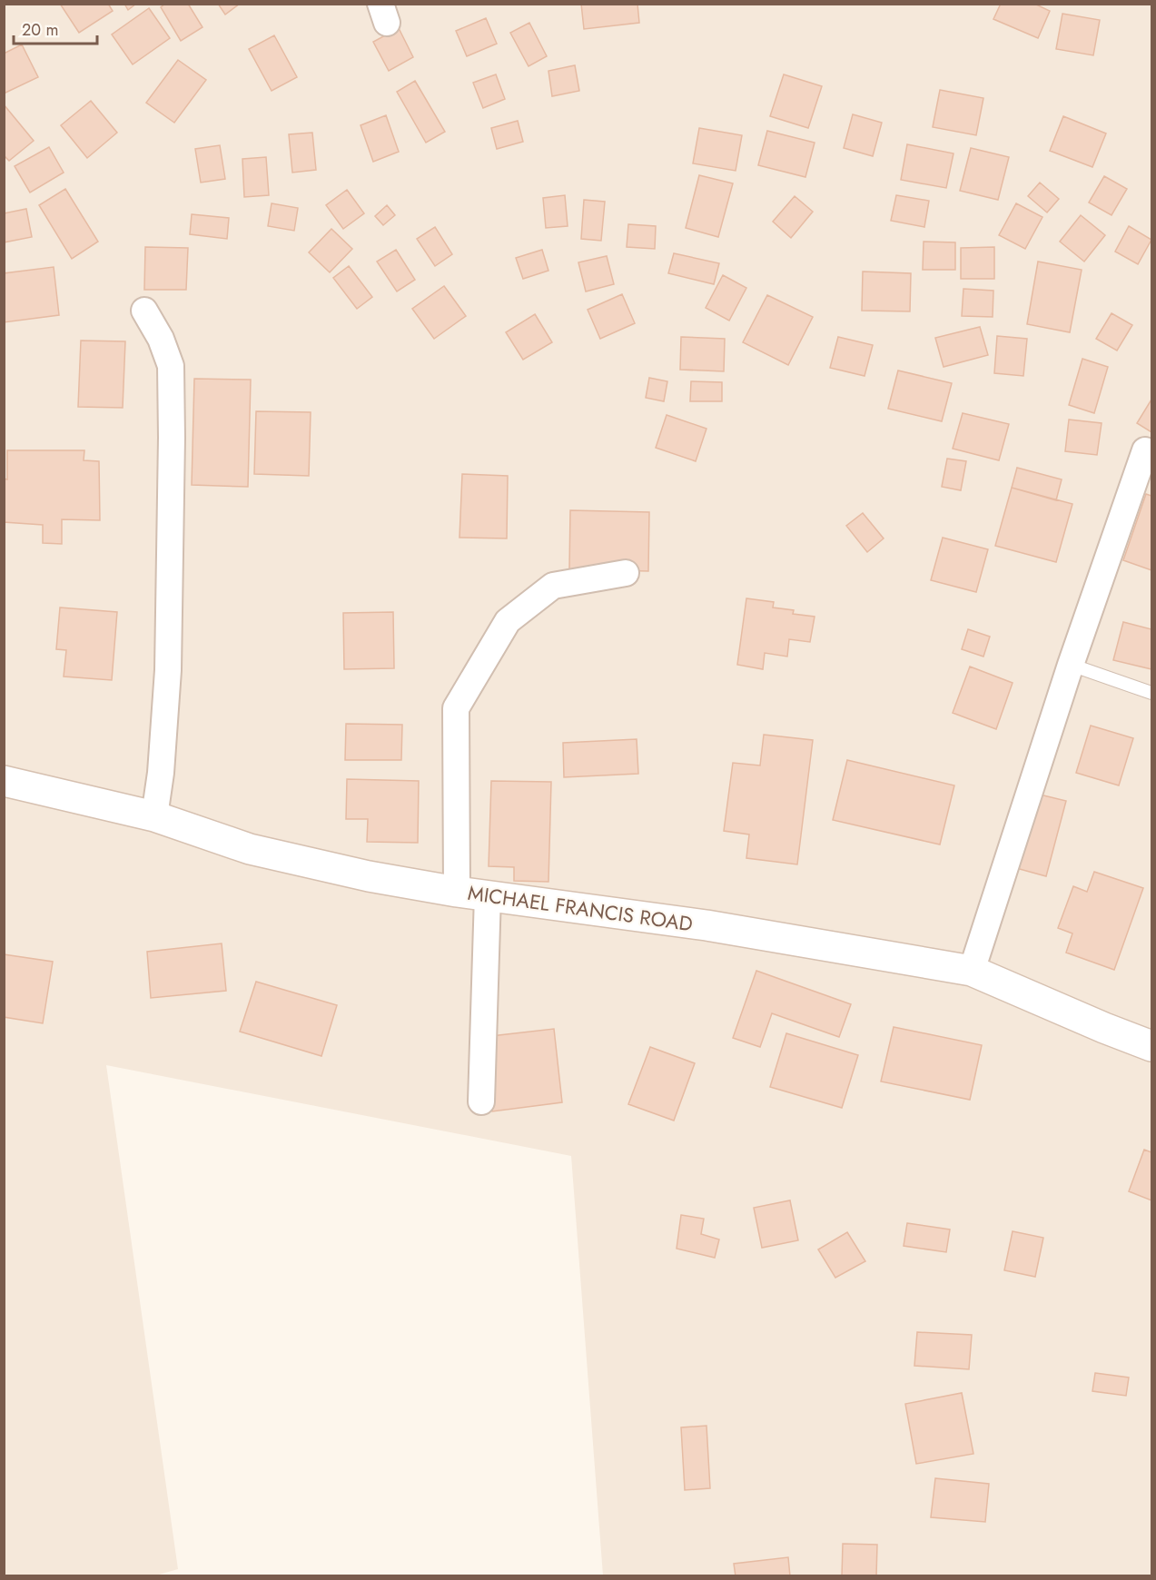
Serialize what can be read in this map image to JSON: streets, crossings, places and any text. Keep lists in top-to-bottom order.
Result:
{
  "streets": {
    "street": ["MICHAEL FRANCIS ROAD"]
  },
  "scale_bar": "20 m"
}
